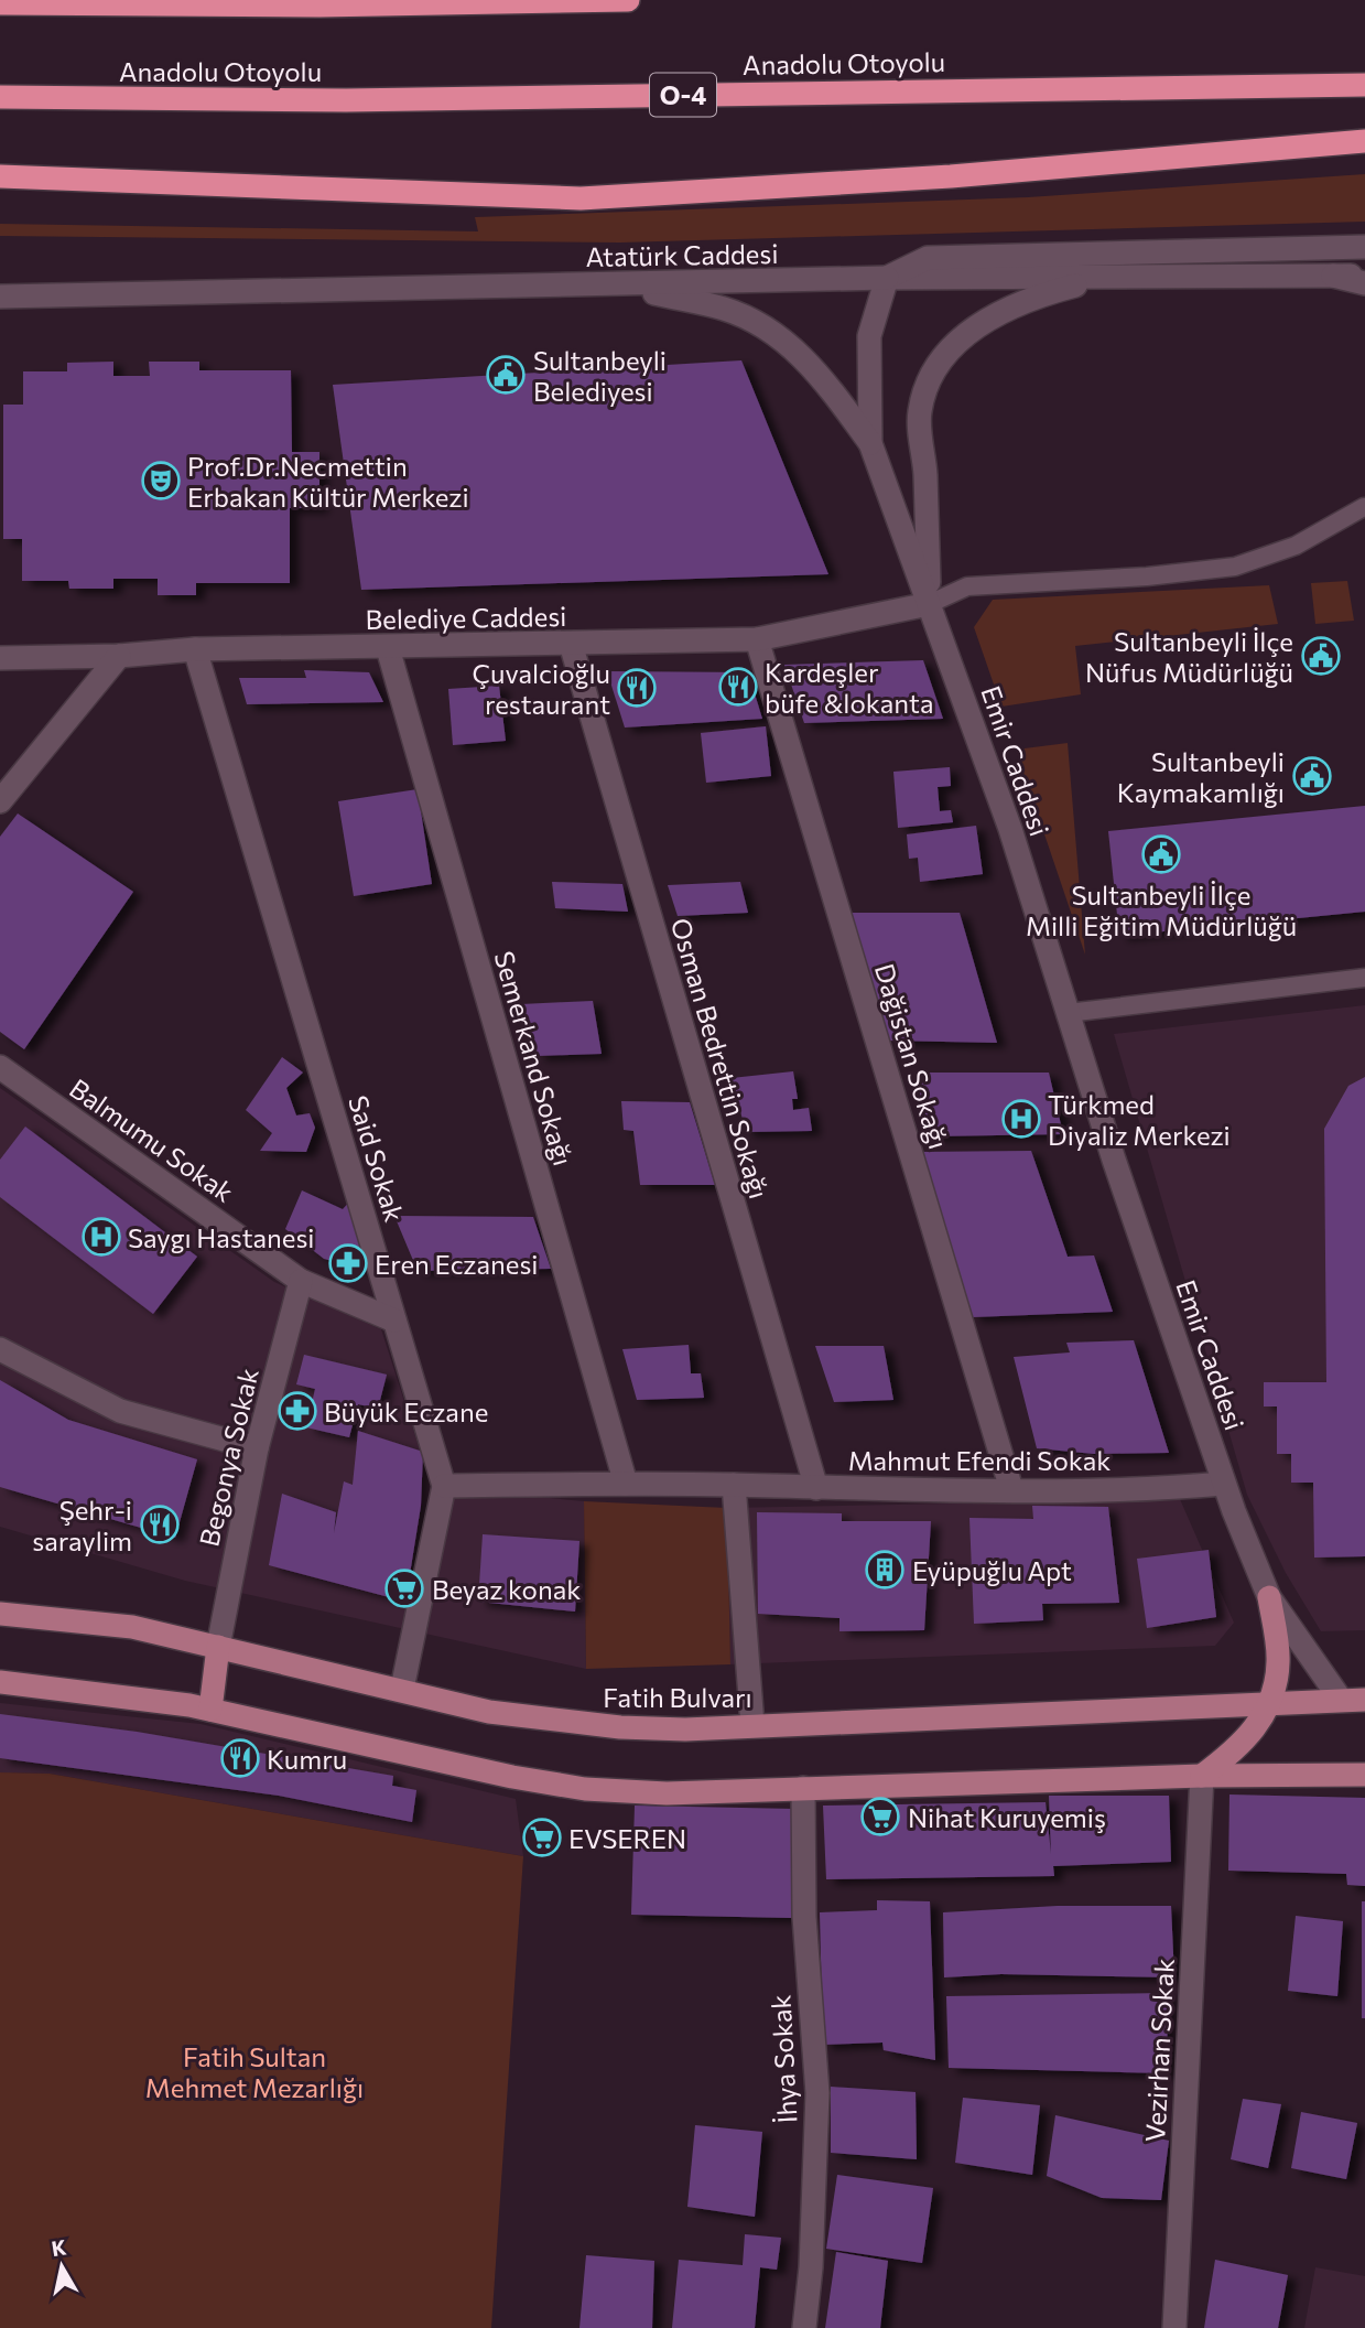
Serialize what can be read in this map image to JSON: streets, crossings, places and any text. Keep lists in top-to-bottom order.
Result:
{
  "streets": {
    "highway": ["Anadolu Otoyolu", "O-4"],
    "main road": ["Fatih Bulvarı"],
    "street": [
      "Atatürk Caddesi",
      "Belediye Caddesi",
      "Emir Caddesi",
      "Dağistan Sokağı",
      "Semerkand Sokağı",
      "Osman Bedrettin Sokağı",
      "Balmumu Sokak",
      "Said Sokak",
      "Begonya Sokak",
      "Mahmut Efendi Sokak",
      "Vezirhan Sokak",
      "İhya Sokak"
    ]
  },
  "crossings": [
    ["Atatürk Caddesi", "Emir Caddesi"],
    ["Belediye Caddesi", "Emir Caddesi"],
    ["Belediye Caddesi", "Dağistan Sokağı"],
    ["Belediye Caddesi", "Semerkand Sokağı"],
    ["Belediye Caddesi", "Osman Bedrettin Sokağı"],
    ["Belediye Caddesi", "Said Sokak"],
    ["Emir Caddesi", "Mahmut Efendi Sokak"],
    ["Emir Caddesi", "Fatih Bulvarı"],
    ["Dağistan Sokağı", "Mahmut Efendi Sokak"],
    ["Semerkand Sokağı", "Mahmut Efendi Sokak"],
    ["Osman Bedrettin Sokağı", "Mahmut Efendi Sokak"],
    ["Balmumu Sokak", "Said Sokak"],
    ["Balmumu Sokak", "Begonya Sokak"],
    ["Said Sokak", "Mahmut Efendi Sokak"],
    ["Said Sokak", "Fatih Bulvarı"],
    ["Begonya Sokak", "Fatih Bulvarı"]
  ],
  "parks": ["Fatih Sultan Mehmet Mezarlığı"],
  "places": {
    "public building": [
      "Sultanbeyli Belediyesi",
      "Sultanbeyli İlçe Nüfus Müdürlüğü",
      "Sultanbeyli Kaymakamlığı",
      "Sultanbeyli İlçe Milli Eğitim Müdürlüğü"
    ],
    "theatre": ["Prof.Dr.Necmettin Erbakan Kültür Merkezi"],
    "restaurant": [
      "Kardeşler büfe &lokanta",
      "Çuvalcioğlu restaurant",
      "Şehr-i saraylim",
      "Kumru"
    ],
    "hospital": ["Türkmed Diyaliz Merkezi", "Saygı Hastanesi"],
    "pharmacy": ["Eren Eczanesi", "Büyük Eczane"],
    "building": ["Eyüpuğlu Apt"],
    "supermarket": ["Beyaz konak", "Nihat Kuruyemiş", "EVSEREN"]
  },
  "north": "top"
}
